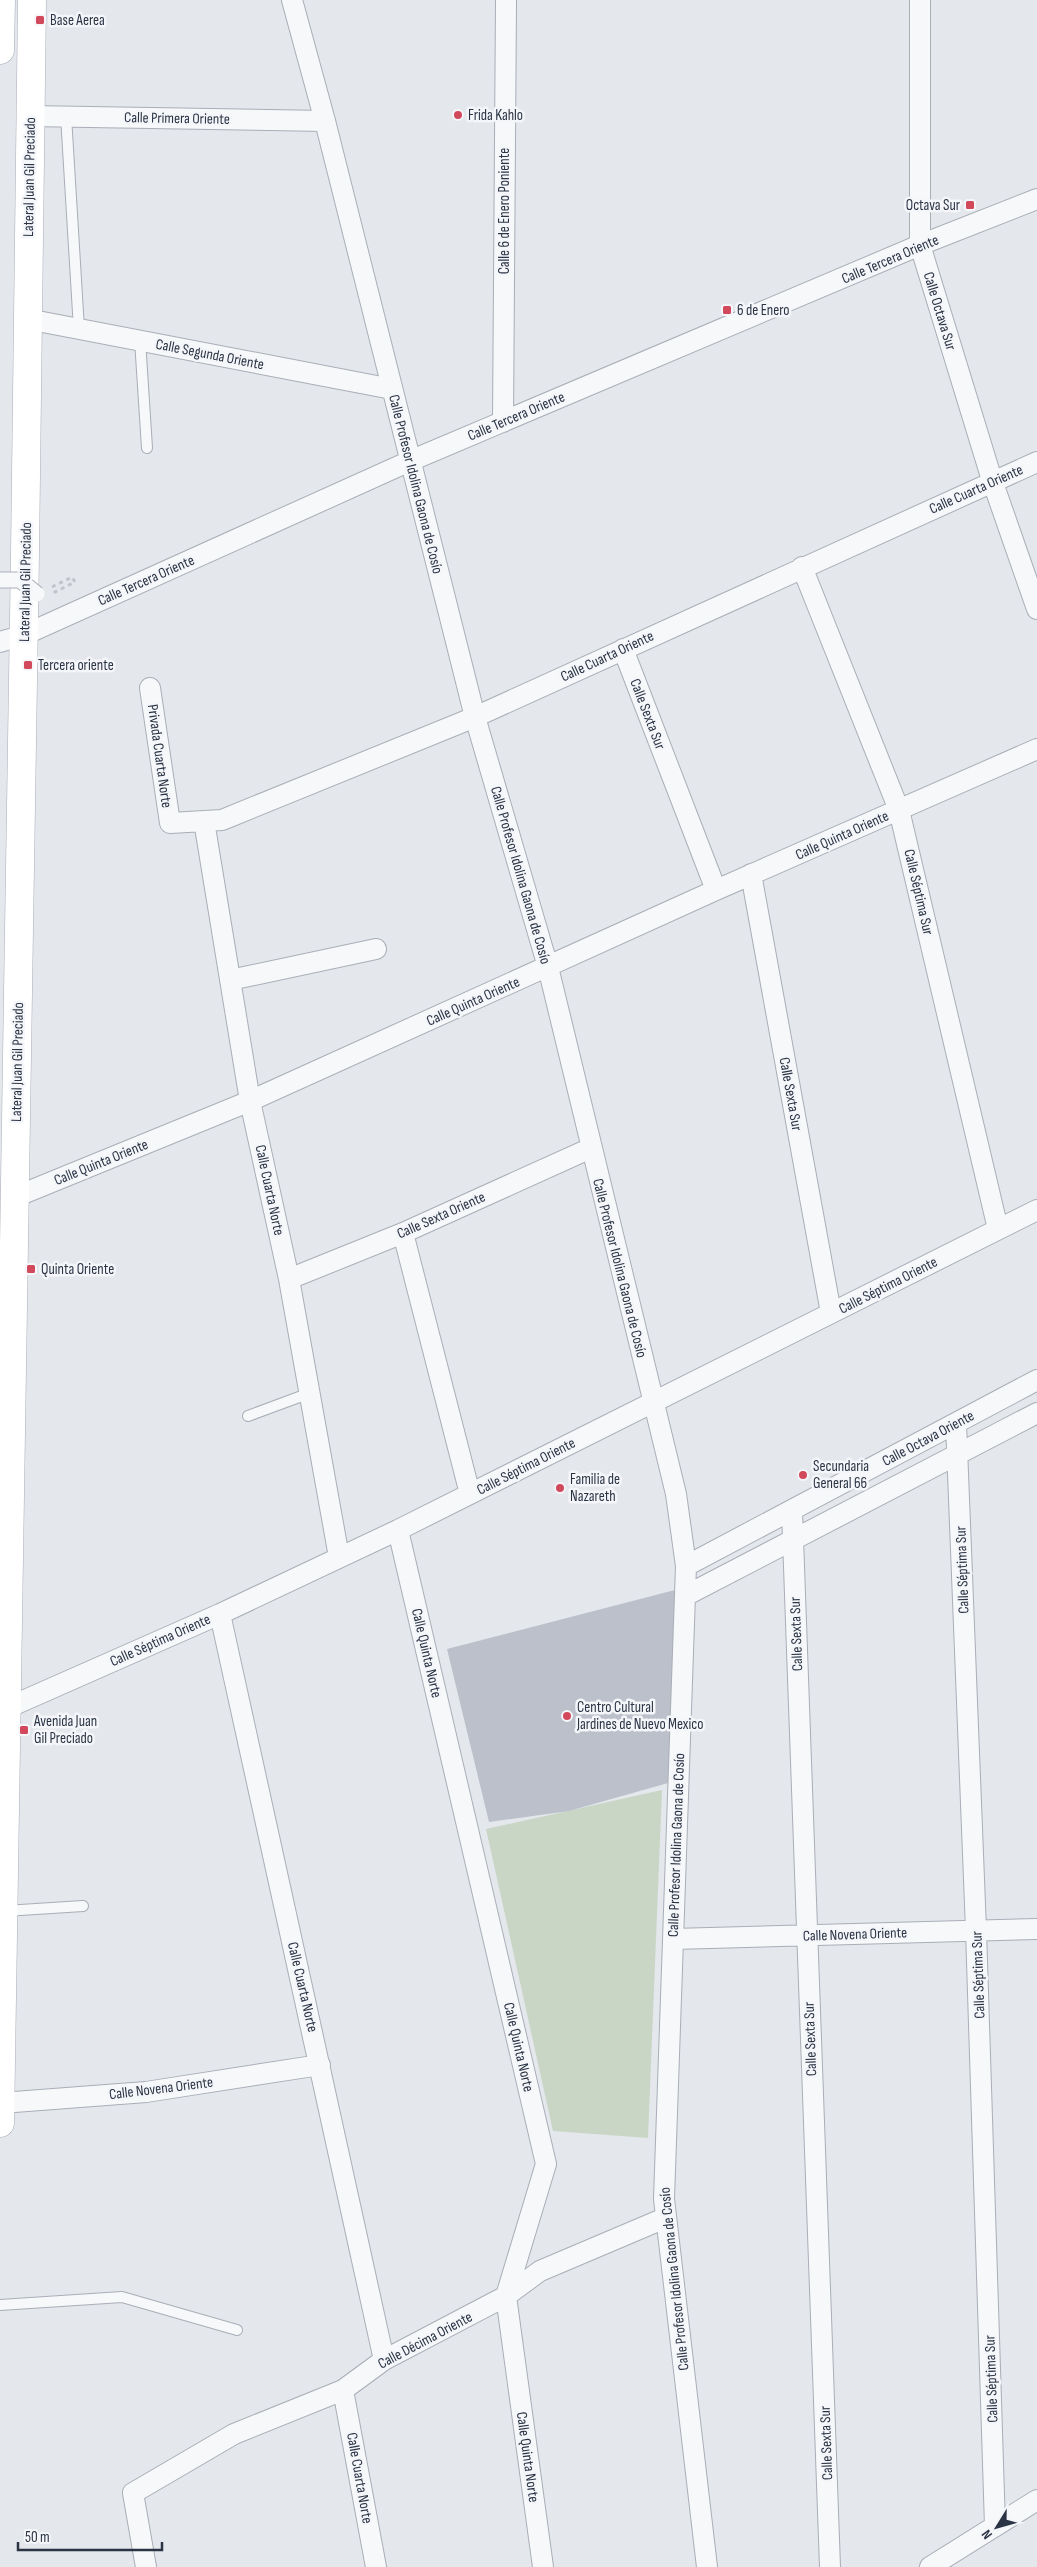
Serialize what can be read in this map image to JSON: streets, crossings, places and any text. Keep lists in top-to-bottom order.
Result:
{
  "streets": {
    "main road": ["Lateral Juan Gil Preciado"],
    "street": [
      "Calle Primera Oriente",
      "Calle 6 de Enero Poniente",
      "Calle Tercera Oriente",
      "Calle Octava Sur",
      "Calle Segunda Oriente",
      "Calle Profesor Idolina Gaona de Cosío",
      "Calle Cuarta Oriente",
      "Calle Sexta Sur",
      "Privada Cuarta Norte",
      "Calle Quinta Oriente",
      "Calle Séptima Sur",
      "Calle Cuarta Norte",
      "Calle Sexta Oriente",
      "Calle Séptima Oriente",
      "Calle Octava Oriente",
      "Calle Quinta Norte",
      "Calle Novena Oriente",
      "Calle Décima Oriente"
    ]
  },
  "crossings": [
    ["Calle Primera Oriente", "Lateral Juan Gil Preciado"],
    ["Calle Primera Oriente", "Calle Profesor Idolina Gaona de Cosío"],
    ["Lateral Juan Gil Preciado", "Calle Tercera Oriente"],
    ["Lateral Juan Gil Preciado", "Calle Segunda Oriente"],
    ["Lateral Juan Gil Preciado", "Calle Quinta Oriente"],
    ["Lateral Juan Gil Preciado", "Calle Séptima Oriente"],
    ["Lateral Juan Gil Preciado", "Calle Novena Oriente"],
    ["Calle 6 de Enero Poniente", "Calle Tercera Oriente"],
    ["Calle Tercera Oriente", "Calle Octava Sur"],
    ["Calle Tercera Oriente", "Calle Profesor Idolina Gaona de Cosío"],
    ["Calle Octava Sur", "Calle Cuarta Oriente"],
    ["Calle Segunda Oriente", "Calle Profesor Idolina Gaona de Cosío"],
    ["Calle Profesor Idolina Gaona de Cosío", "Calle Cuarta Oriente"],
    ["Calle Profesor Idolina Gaona de Cosío", "Calle Quinta Oriente"],
    ["Calle Profesor Idolina Gaona de Cosío", "Calle Sexta Oriente"],
    ["Calle Profesor Idolina Gaona de Cosío", "Calle Séptima Oriente"],
    ["Calle Profesor Idolina Gaona de Cosío", "Calle Octava Oriente"],
    ["Calle Profesor Idolina Gaona de Cosío", "Calle Novena Oriente"],
    ["Calle Profesor Idolina Gaona de Cosío", "Calle Décima Oriente"],
    ["Calle Cuarta Oriente", "Calle Sexta Sur"],
    ["Calle Cuarta Oriente", "Privada Cuarta Norte"],
    ["Calle Cuarta Oriente", "Calle Séptima Sur"],
    ["Calle Cuarta Oriente", "Calle Cuarta Norte"],
    ["Calle Sexta Sur", "Calle Quinta Oriente"],
    ["Calle Sexta Sur", "Calle Séptima Oriente"],
    ["Calle Sexta Sur", "Calle Octava Oriente"],
    ["Calle Sexta Sur", "Calle Novena Oriente"],
    ["Calle Quinta Oriente", "Calle Séptima Sur"],
    ["Calle Quinta Oriente", "Calle Cuarta Norte"],
    ["Calle Séptima Sur", "Calle Séptima Oriente"],
    ["Calle Séptima Sur", "Calle Octava Oriente"],
    ["Calle Séptima Sur", "Calle Novena Oriente"],
    ["Calle Cuarta Norte", "Calle Sexta Oriente"],
    ["Calle Cuarta Norte", "Calle Séptima Oriente"],
    ["Calle Cuarta Norte", "Calle Novena Oriente"],
    ["Calle Cuarta Norte", "Calle Décima Oriente"],
    ["Calle Séptima Oriente", "Calle Quinta Norte"],
    ["Calle Quinta Norte", "Calle Décima Oriente"]
  ],
  "places": {
    "transit": [
      "Base Aerea",
      "Octava Sur",
      "6 de Enero",
      "Tercera oriente",
      "Quinta Oriente",
      "Avenida Juan Gil Preciado"
    ],
    "other": [
      "Frida Kahlo",
      "Secundaria General 66",
      "Familia de Nazareth",
      "Centro Cultural Jardines de Nuevo Mexico"
    ]
  },
  "scale_bar": "50 m",
  "north": "bottom left"
}
